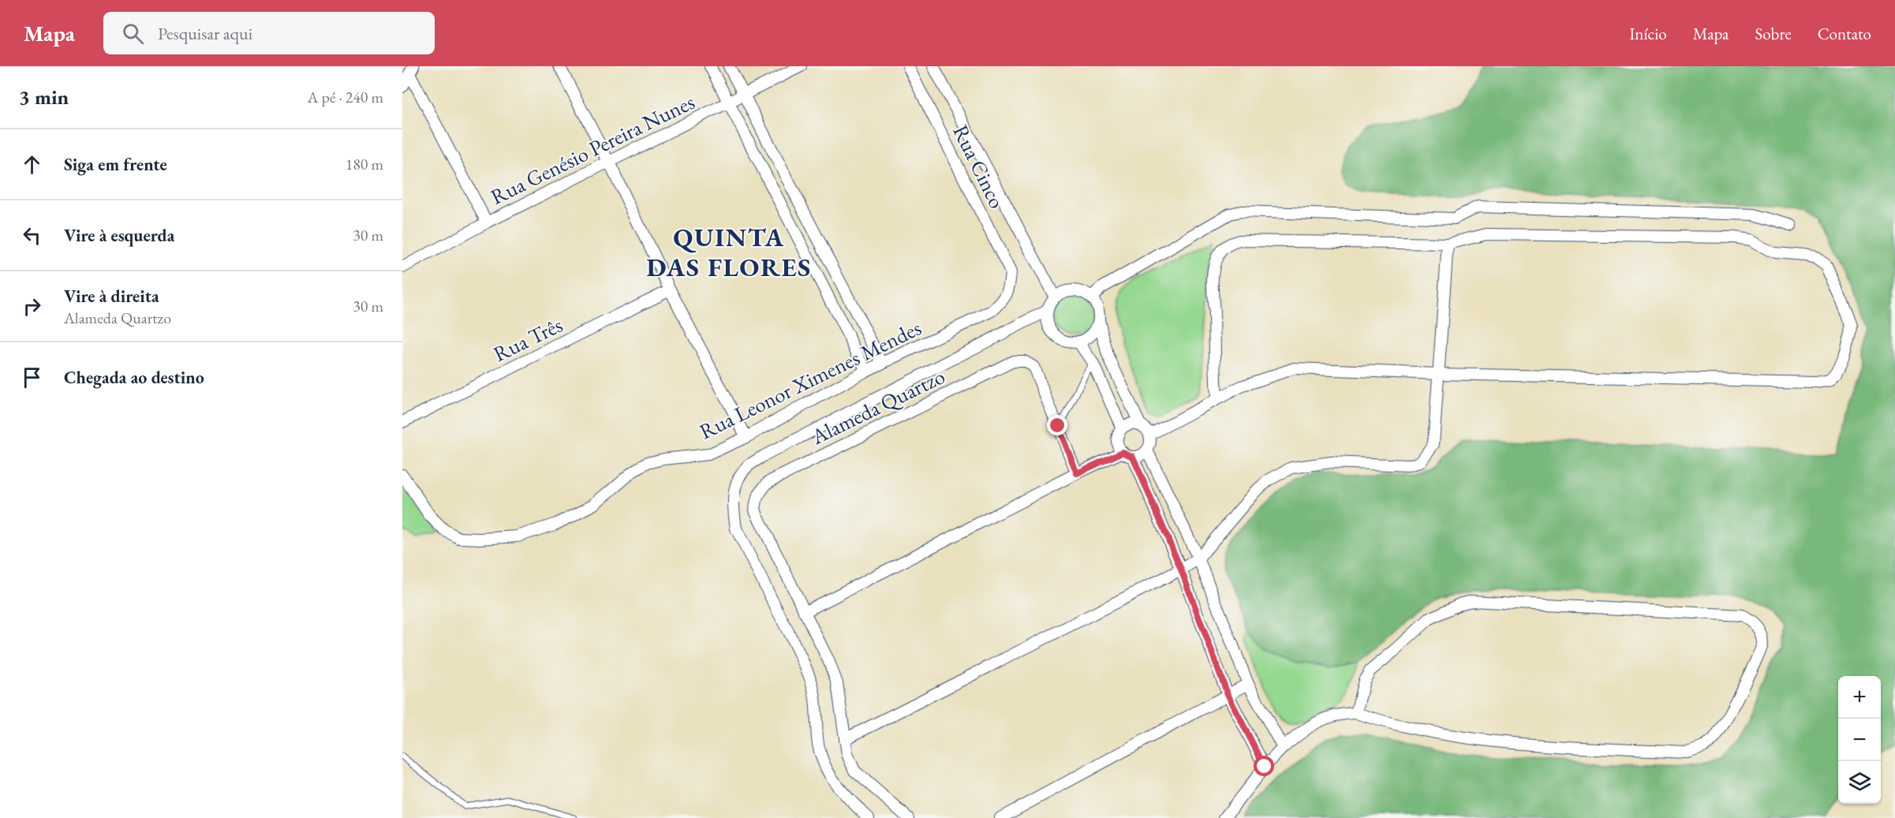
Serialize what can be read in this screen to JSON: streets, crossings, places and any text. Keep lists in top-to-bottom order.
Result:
{
  "streets": {
    "street": [
      "Rua Genésio Pereira Nunes",
      "Rua Cinco",
      "Rua Três",
      "Rua Leonor Ximenes Mendes",
      "Alameda Quartzo"
    ]
  },
  "crossings": [
    ["Rua Cinco", "Rua Leonor Ximenes Mendes"]
  ],
  "districts": ["QUINTA DAS FLORES"],
  "page": {
    "header": "Mapa",
    "search": "Pesquisar aqui",
    "nav": [
      "Início",
      "Mapa",
      "Sobre",
      "Contato"
    ],
    "heading": ["3 min", "A pé · 240 m"],
    "list": [
      ["Siga em frente", "180 m"],
      ["Vire à esquerda", "30 m"],
      ["Vire à direita", "Alameda Quartzo", "30 m"],
      "Chegada ao destino"
    ],
    "map_buttons": ["+", "−"]
  }
}
